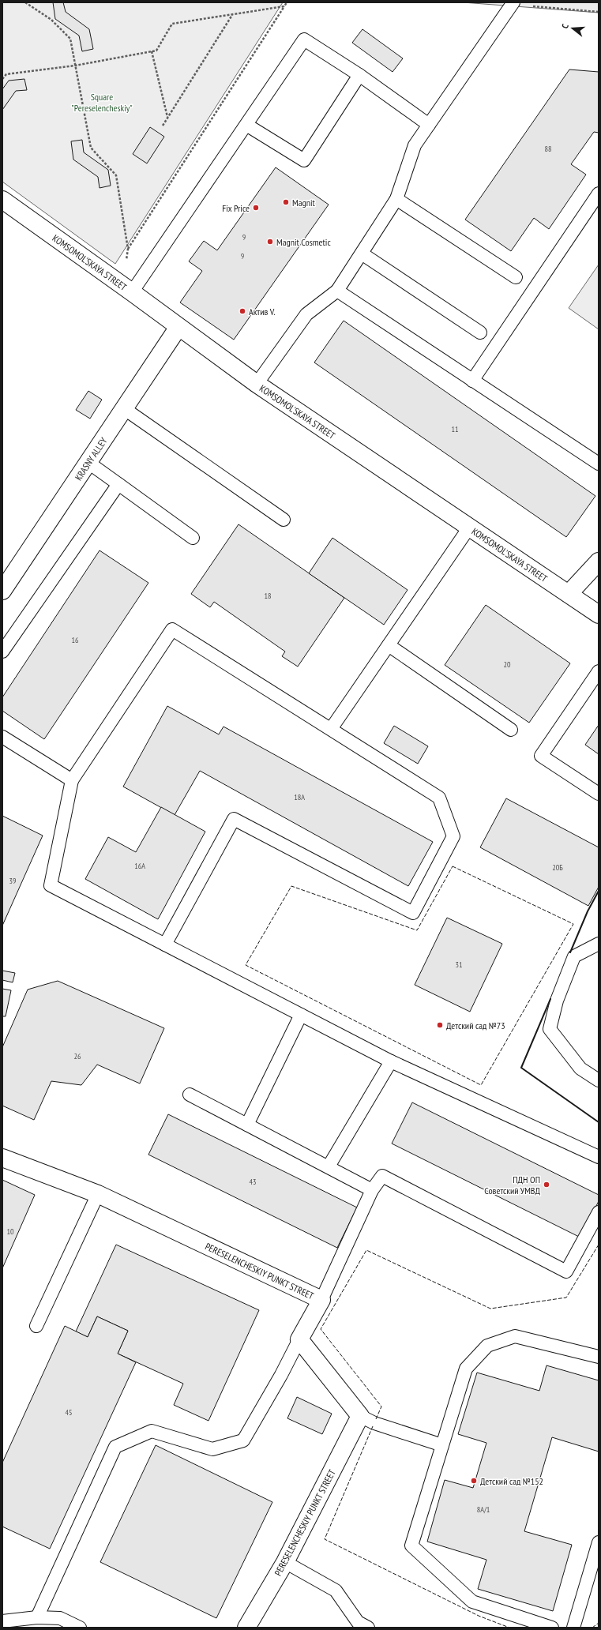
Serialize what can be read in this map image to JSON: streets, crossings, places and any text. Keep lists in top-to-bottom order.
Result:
{
  "streets": {
    "street": ["KOMSOMOL'SKAYA STREET", "KRASNY ALLEY", "PERESELENCHESKIY PUNKT STREET"]
  },
  "crossings": [
    ["KOMSOMOL'SKAYA STREET", "KRASNY ALLEY"]
  ],
  "parks": ["Square \"Pereselencheskiy\""],
  "places": [
    "Magnit",
    "Fix Price",
    "Magnit Cosmetic",
    "Актив V.",
    "Детский сад №73",
    "ПДН ОП Советский УМВД",
    "Детский сад №152"
  ],
  "house_numbers": [
    "88",
    "9",
    "9",
    "11",
    "18",
    "16",
    "20",
    "18А",
    "16А",
    "20Б",
    "39",
    "31",
    "26",
    "43",
    "10",
    "45",
    "8А/1"
  ],
  "north": "left"
}
